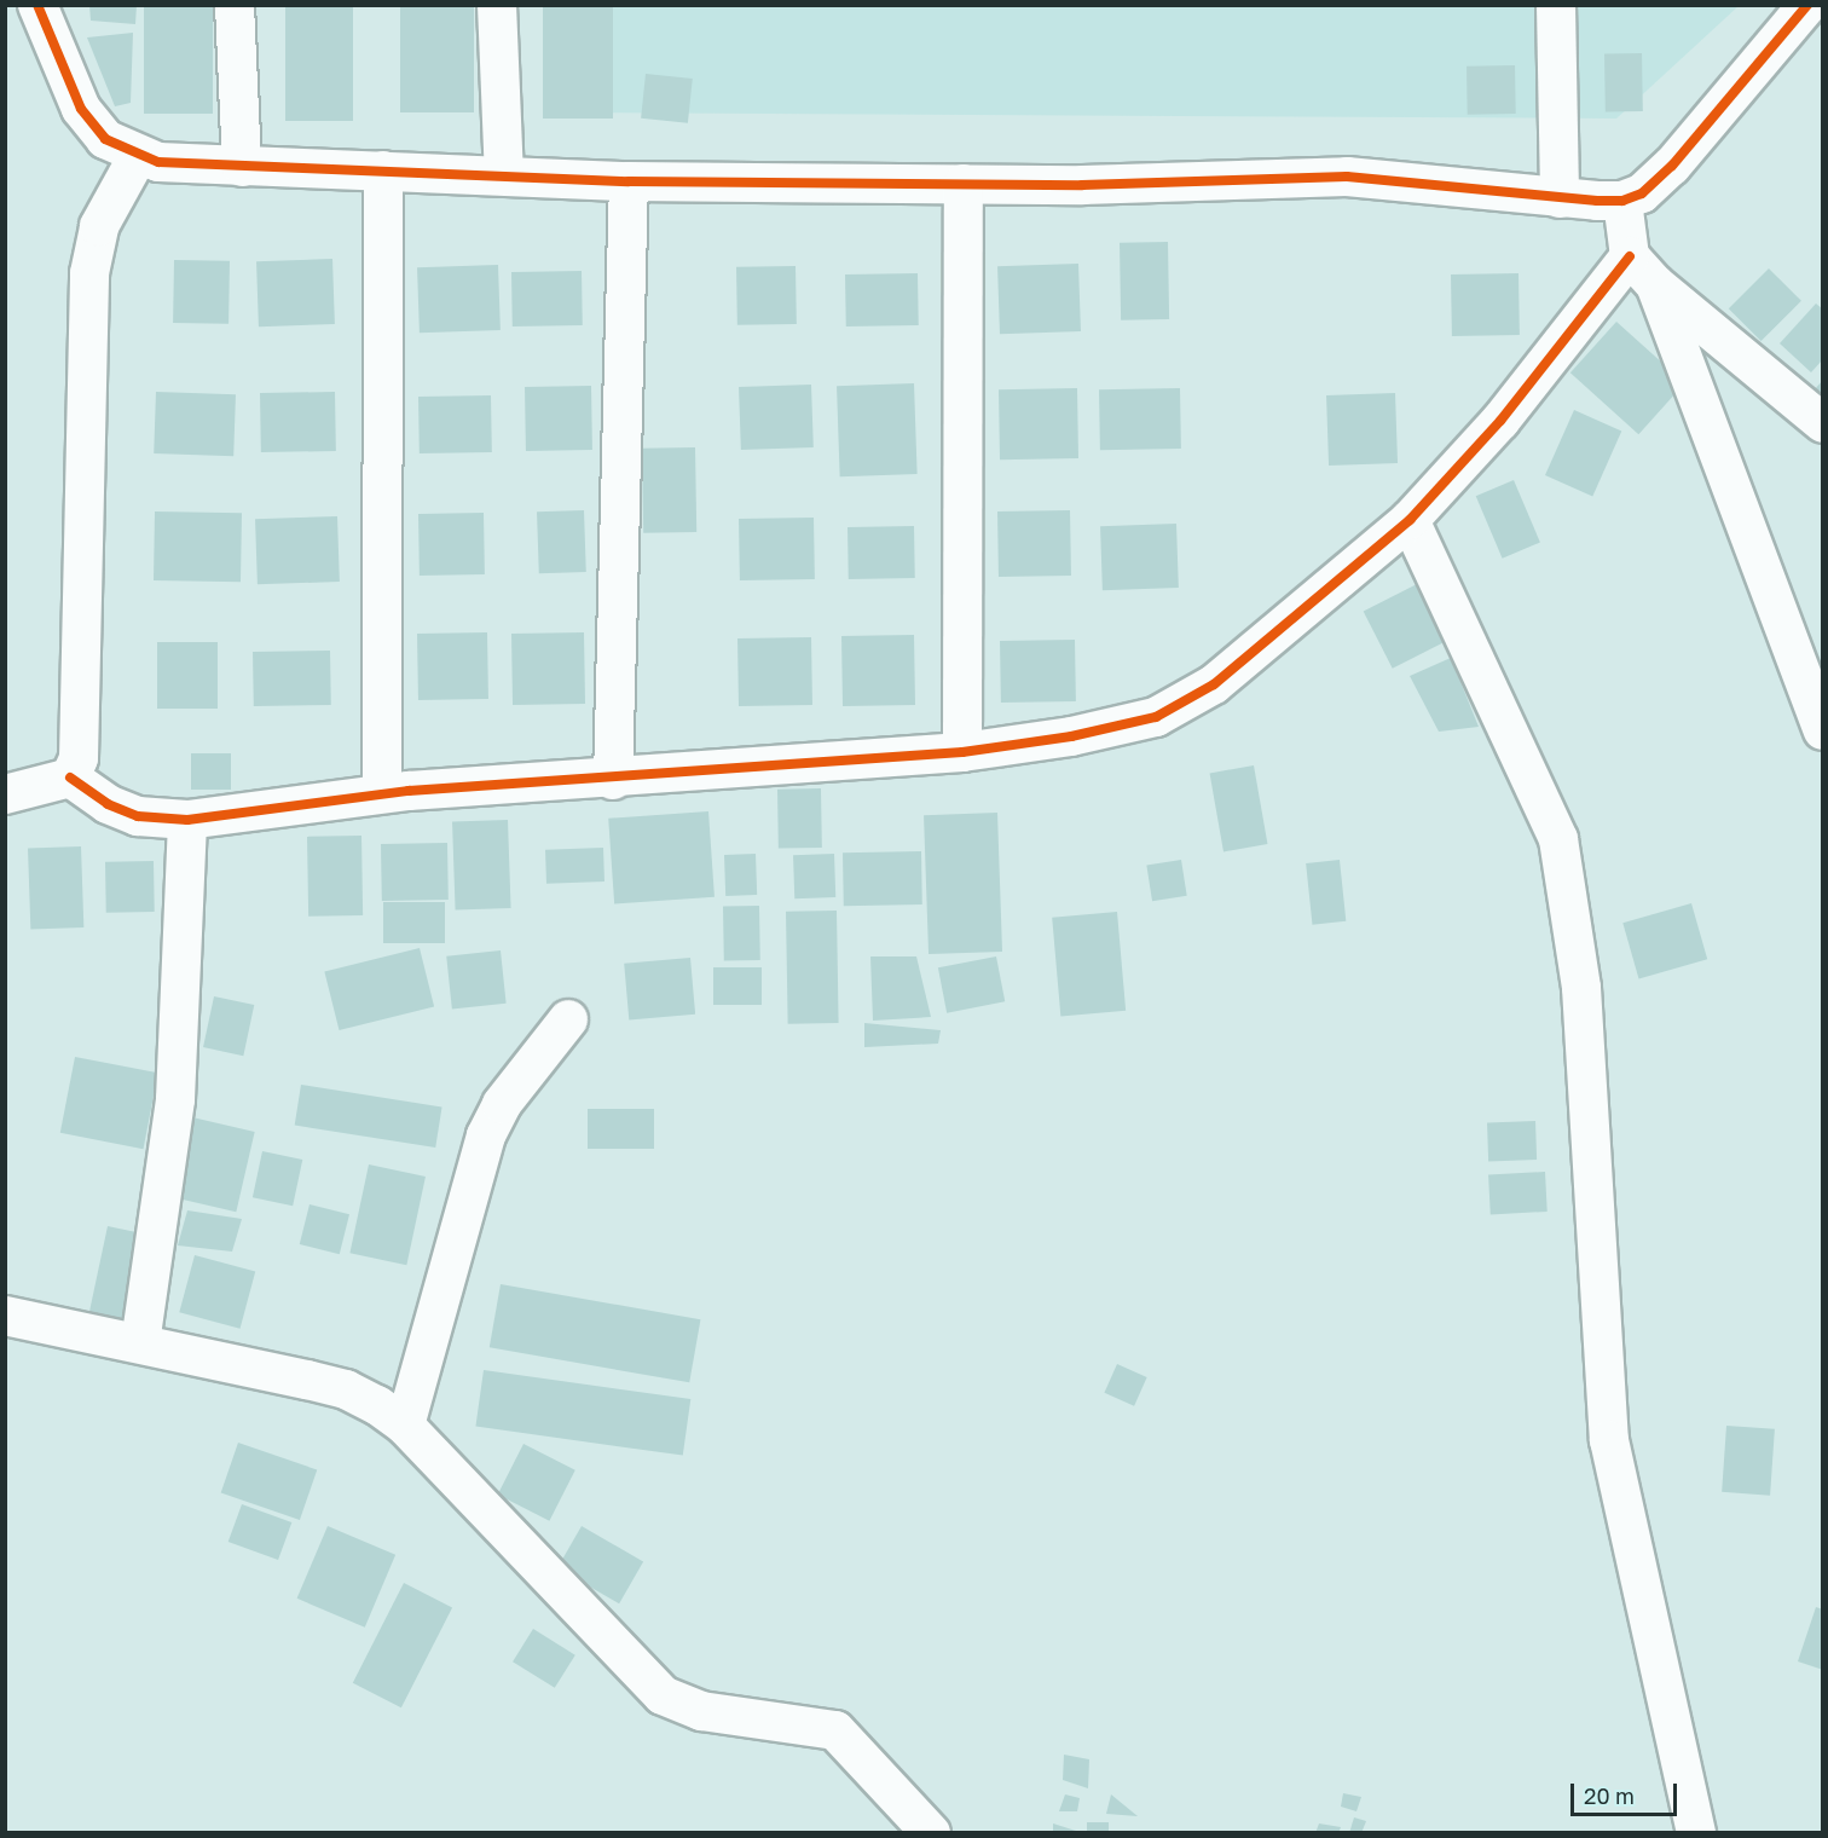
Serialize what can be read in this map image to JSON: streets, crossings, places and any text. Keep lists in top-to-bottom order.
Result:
{
  "scale_bar": "20 m"
}
